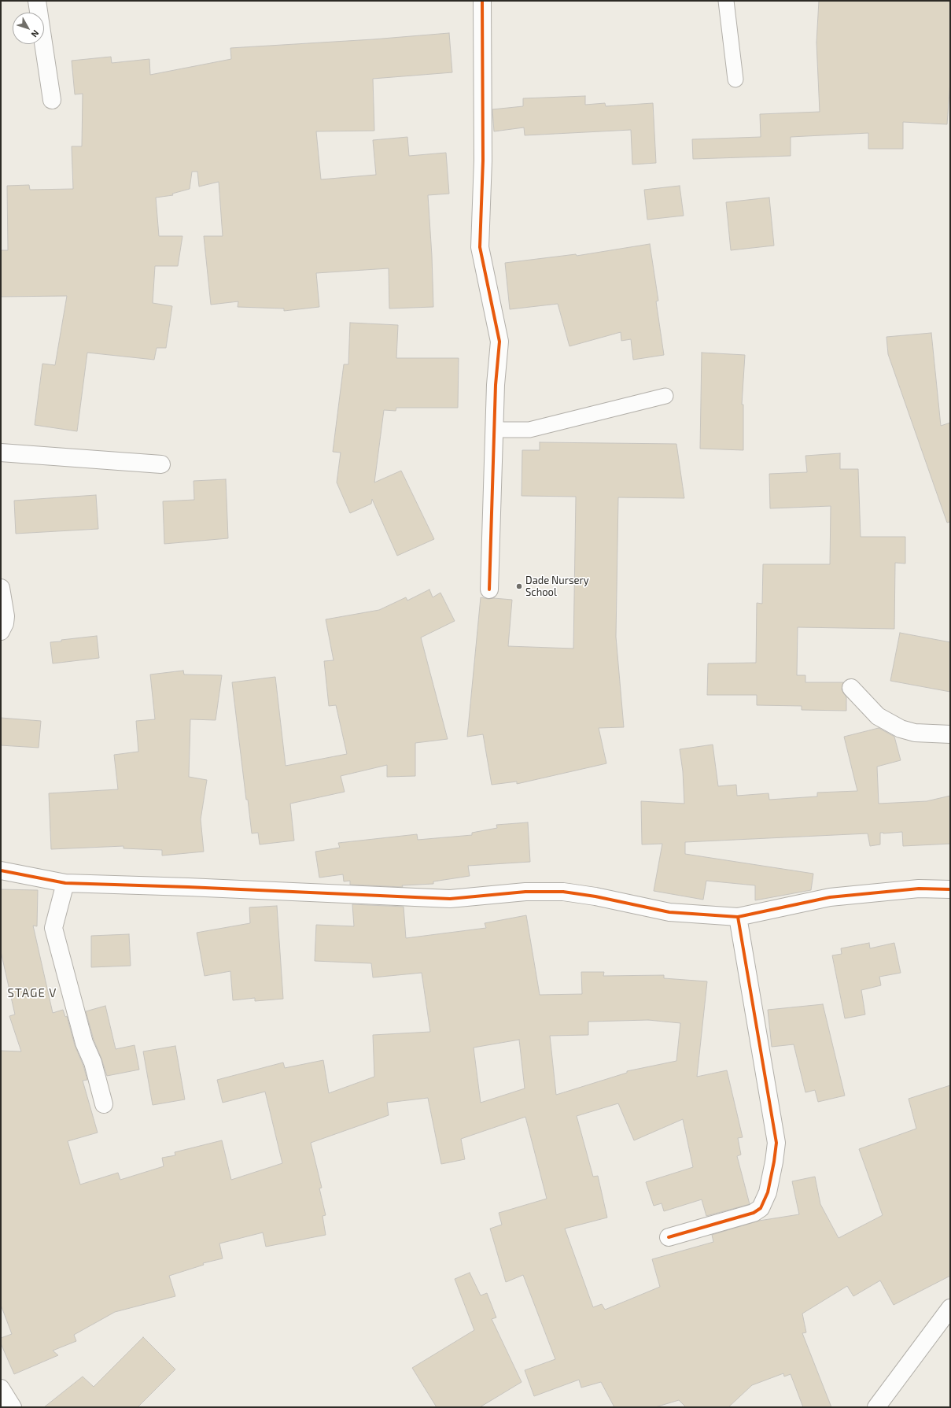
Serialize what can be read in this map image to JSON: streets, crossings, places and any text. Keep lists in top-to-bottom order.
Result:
{
  "districts": ["STAGE V"],
  "places": ["Dade Nursery School"],
  "north": "bottom right"
}
